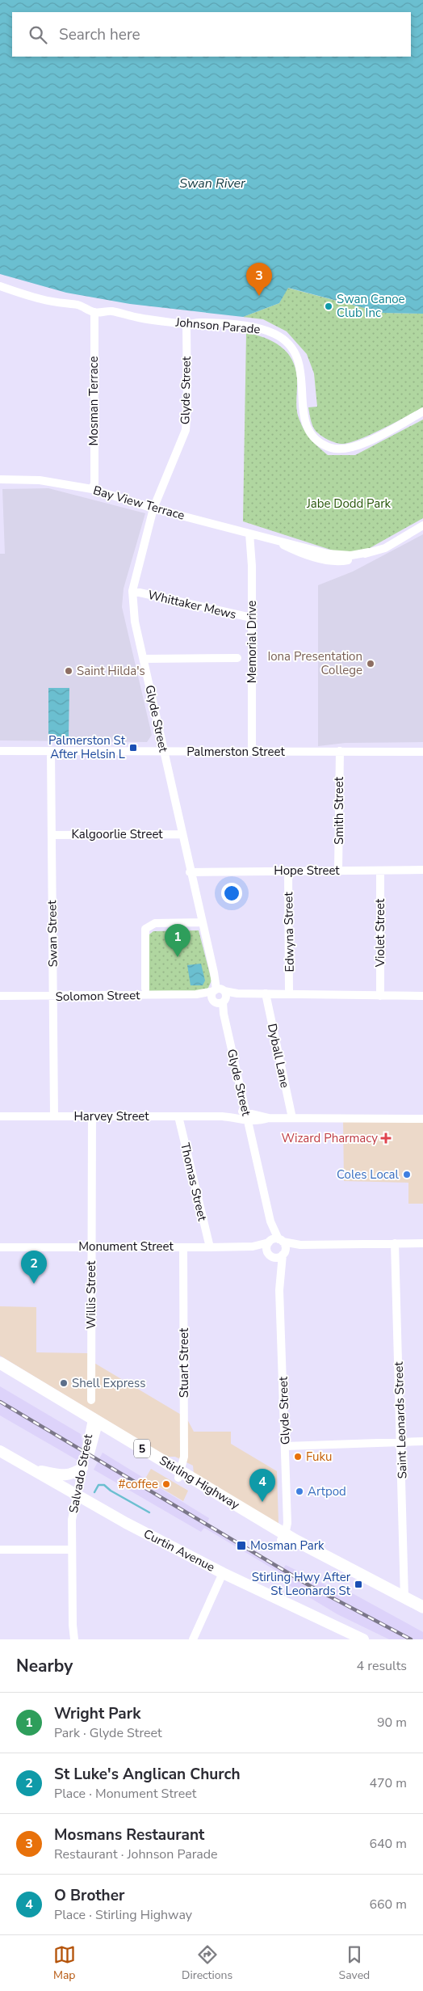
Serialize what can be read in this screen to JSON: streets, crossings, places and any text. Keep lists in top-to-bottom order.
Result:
{
  "streets": {
    "highway": ["5", "Stirling Highway"],
    "main road": ["Curtin Avenue"],
    "street": [
      "Johnson Parade",
      "Glyde Street",
      "Mosman Terrace",
      "Bay View Terrace",
      "Whittaker Mews",
      "Memorial Drive",
      "Palmerston Street",
      "Smith Street",
      "Kalgoorlie Street",
      "Hope Street",
      "Edwyna Street",
      "Violet Street",
      "Swan Street",
      "Solomon Street",
      "Dyball Lane",
      "Harvey Street",
      "Thomas Street",
      "Monument Street",
      "Willis Street",
      "Stuart Street",
      "Saint Leonards Street",
      "Salvado Street"
    ]
  },
  "crossings": [
    ["Johnson Parade", "Glyde Street"],
    ["Johnson Parade", "Mosman Terrace"],
    ["Glyde Street", "Bay View Terrace"],
    ["Glyde Street", "Whittaker Mews"],
    ["Glyde Street", "Palmerston Street"],
    ["Glyde Street", "Kalgoorlie Street"],
    ["Glyde Street", "Hope Street"],
    ["Glyde Street", "Solomon Street"],
    ["Glyde Street", "Harvey Street"],
    ["Glyde Street", "Monument Street"],
    ["Glyde Street", "Stirling Highway"],
    ["Mosman Terrace", "Bay View Terrace"],
    ["Bay View Terrace", "Memorial Drive"],
    ["Whittaker Mews", "Memorial Drive"],
    ["Memorial Drive", "Palmerston Street"],
    ["Palmerston Street", "Smith Street"],
    ["Palmerston Street", "Swan Street"],
    ["Smith Street", "Hope Street"],
    ["Kalgoorlie Street", "Swan Street"],
    ["Hope Street", "Edwyna Street"],
    ["Hope Street", "Violet Street"],
    ["Edwyna Street", "Solomon Street"],
    ["Violet Street", "Solomon Street"],
    ["Swan Street", "Solomon Street"],
    ["Swan Street", "Harvey Street"],
    ["Solomon Street", "Dyball Lane"],
    ["Dyball Lane", "Harvey Street"],
    ["Harvey Street", "Thomas Street"],
    ["Harvey Street", "Willis Street"],
    ["Thomas Street", "Monument Street"],
    ["Monument Street", "Willis Street"],
    ["Monument Street", "Stuart Street"],
    ["Monument Street", "Saint Leonards Street"],
    ["Stuart Street", "Stirling Highway"],
    ["Saint Leonards Street", "Stirling Highway"],
    ["Salvado Street", "Stirling Highway"],
    ["Salvado Street", "Curtin Avenue"]
  ],
  "water": ["Swan River"],
  "parks": ["Jabe Dodd Park"],
  "places": {
    "other": [
      "Swan Canoe Club Inc",
      "Iona Presentation College",
      "Saint Hilda's",
      "Coles Local",
      "Shell Express",
      "Fuku",
      "#coffee",
      "Artpod"
    ],
    "transit": ["Palmerston St After Helsin L", "Mosman Park", "Stirling Hwy After St Leonards St"],
    "health": ["Wizard Pharmacy"]
  },
  "page": {
    "search": "Search here",
    "pins": [
      "3",
      "1",
      "2",
      "4"
    ],
    "heading": ["Nearby", "4 results"],
    "list": [
      {
        "mark": "1",
        "name": "Wright Park",
        "note": "Park · Glyde Street",
        "value": "90 m"
      },
      {
        "mark": "2",
        "name": "St Luke's Anglican Church",
        "note": "Place · Monument Street",
        "value": "470 m"
      },
      {
        "mark": "3",
        "name": "Mosmans Restaurant",
        "note": "Restaurant · Johnson Parade",
        "value": "640 m"
      },
      {
        "mark": "4",
        "name": "O Brother",
        "note": "Place · Stirling Highway",
        "value": "660 m"
      }
    ],
    "nav": ["Map", "Directions", "Saved"]
  }
}
